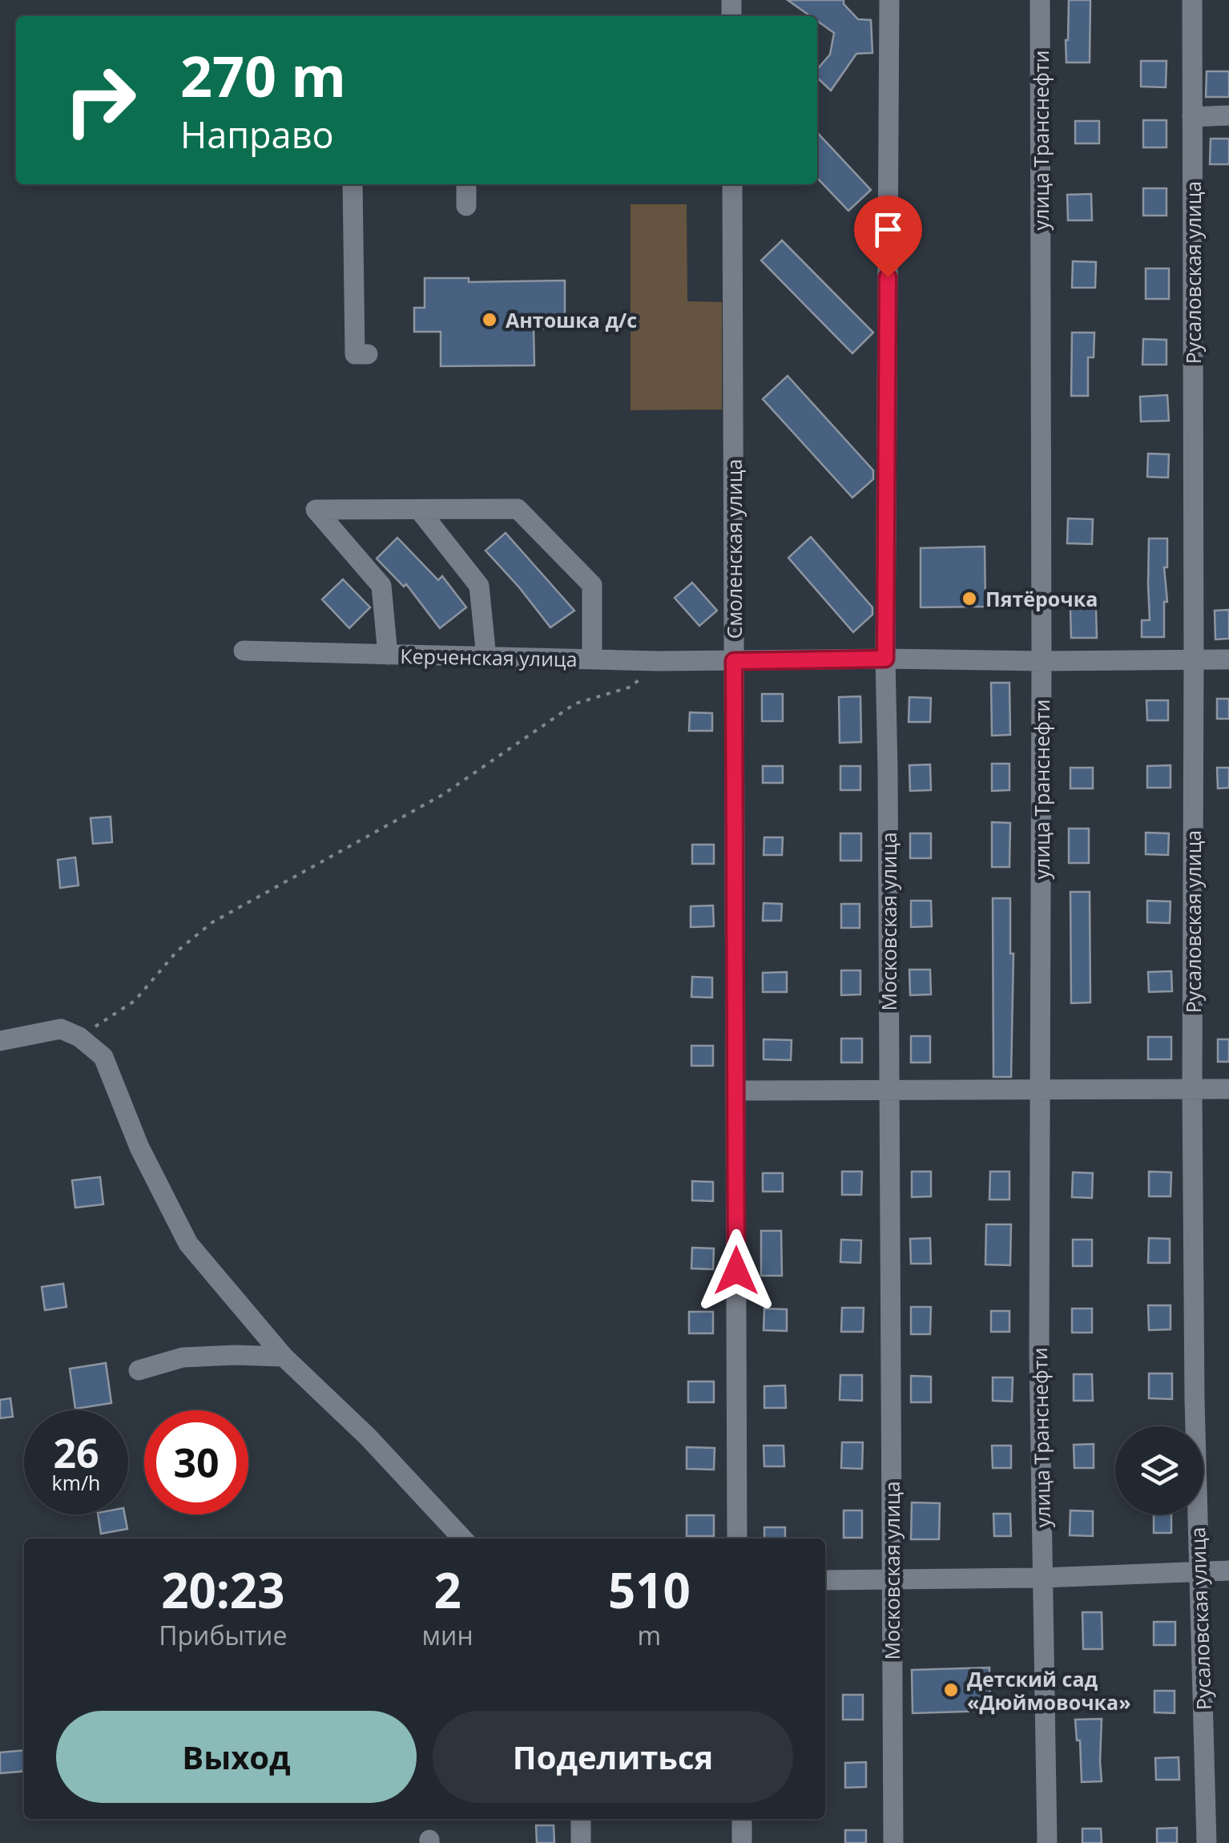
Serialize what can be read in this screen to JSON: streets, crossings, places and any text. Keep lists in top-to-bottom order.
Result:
{
  "streets": {
    "street": [
      "улица Транснефти",
      "Русаловская улица",
      "Смоленская улица",
      "Керченская улица",
      "Московская улица"
    ]
  },
  "crossings": [
    ["улица Транснефти", "Керченская улица"],
    ["Русаловская улица", "Керченская улица"],
    ["Смоленская улица", "Керченская улица"],
    ["Керченская улица", "Московская улица"]
  ],
  "places": ["Антошка д/с", "Пятёрочка", "Детский сад «Дюймовочка»"],
  "page": {
    "turn": ["270 m", "Направо"],
    "speed": "26 km/h",
    "limit": "30",
    "eta": [
      "20:23",
      "Прибытие",
      "2",
      "мин",
      "510",
      "m"
    ],
    "buttons": ["Выход", "Поделиться"]
  }
}
